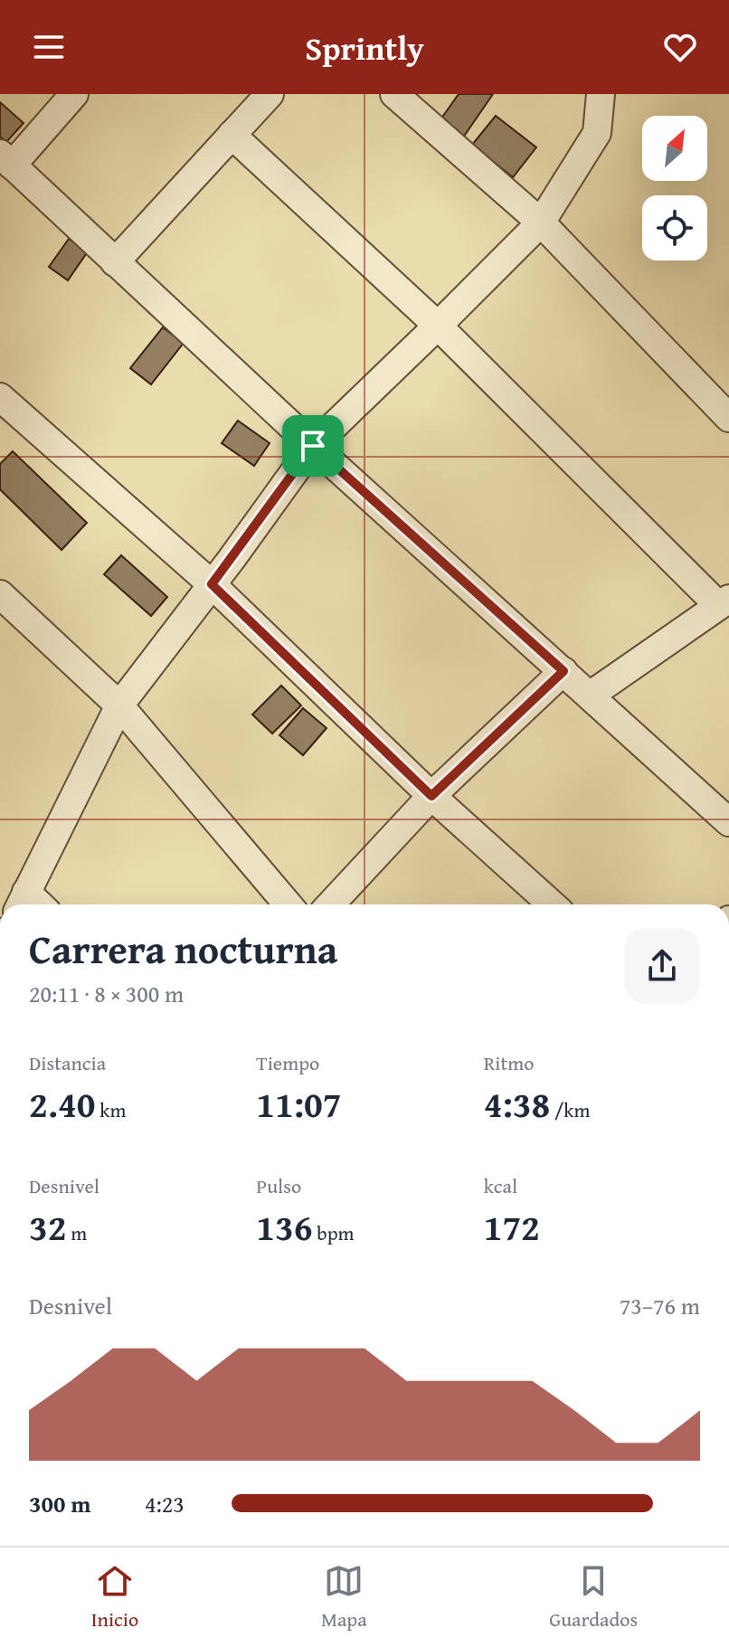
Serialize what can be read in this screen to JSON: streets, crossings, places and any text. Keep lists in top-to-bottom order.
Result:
{
  "north": "top right",
  "page": {
    "header": "Sprintly",
    "heading": ["Carrera nocturna", "20:11 · 8 × 300 m"],
    "stats": [
      ["Distancia", "2.40 km"],
      ["Tiempo", "11:07"],
      ["Ritmo", "4:38 /km"],
      ["Desnivel", "32 m"],
      ["Pulso", "136 bpm"],
      ["kcal", "172"]
    ],
    "chart": ["Desnivel", "73–76 m"],
    "list": [
      {
        "name": "300 m",
        "note": "4:23"
      }
    ],
    "tabs": ["Inicio", "Mapa", "Guardados"]
  }
}
